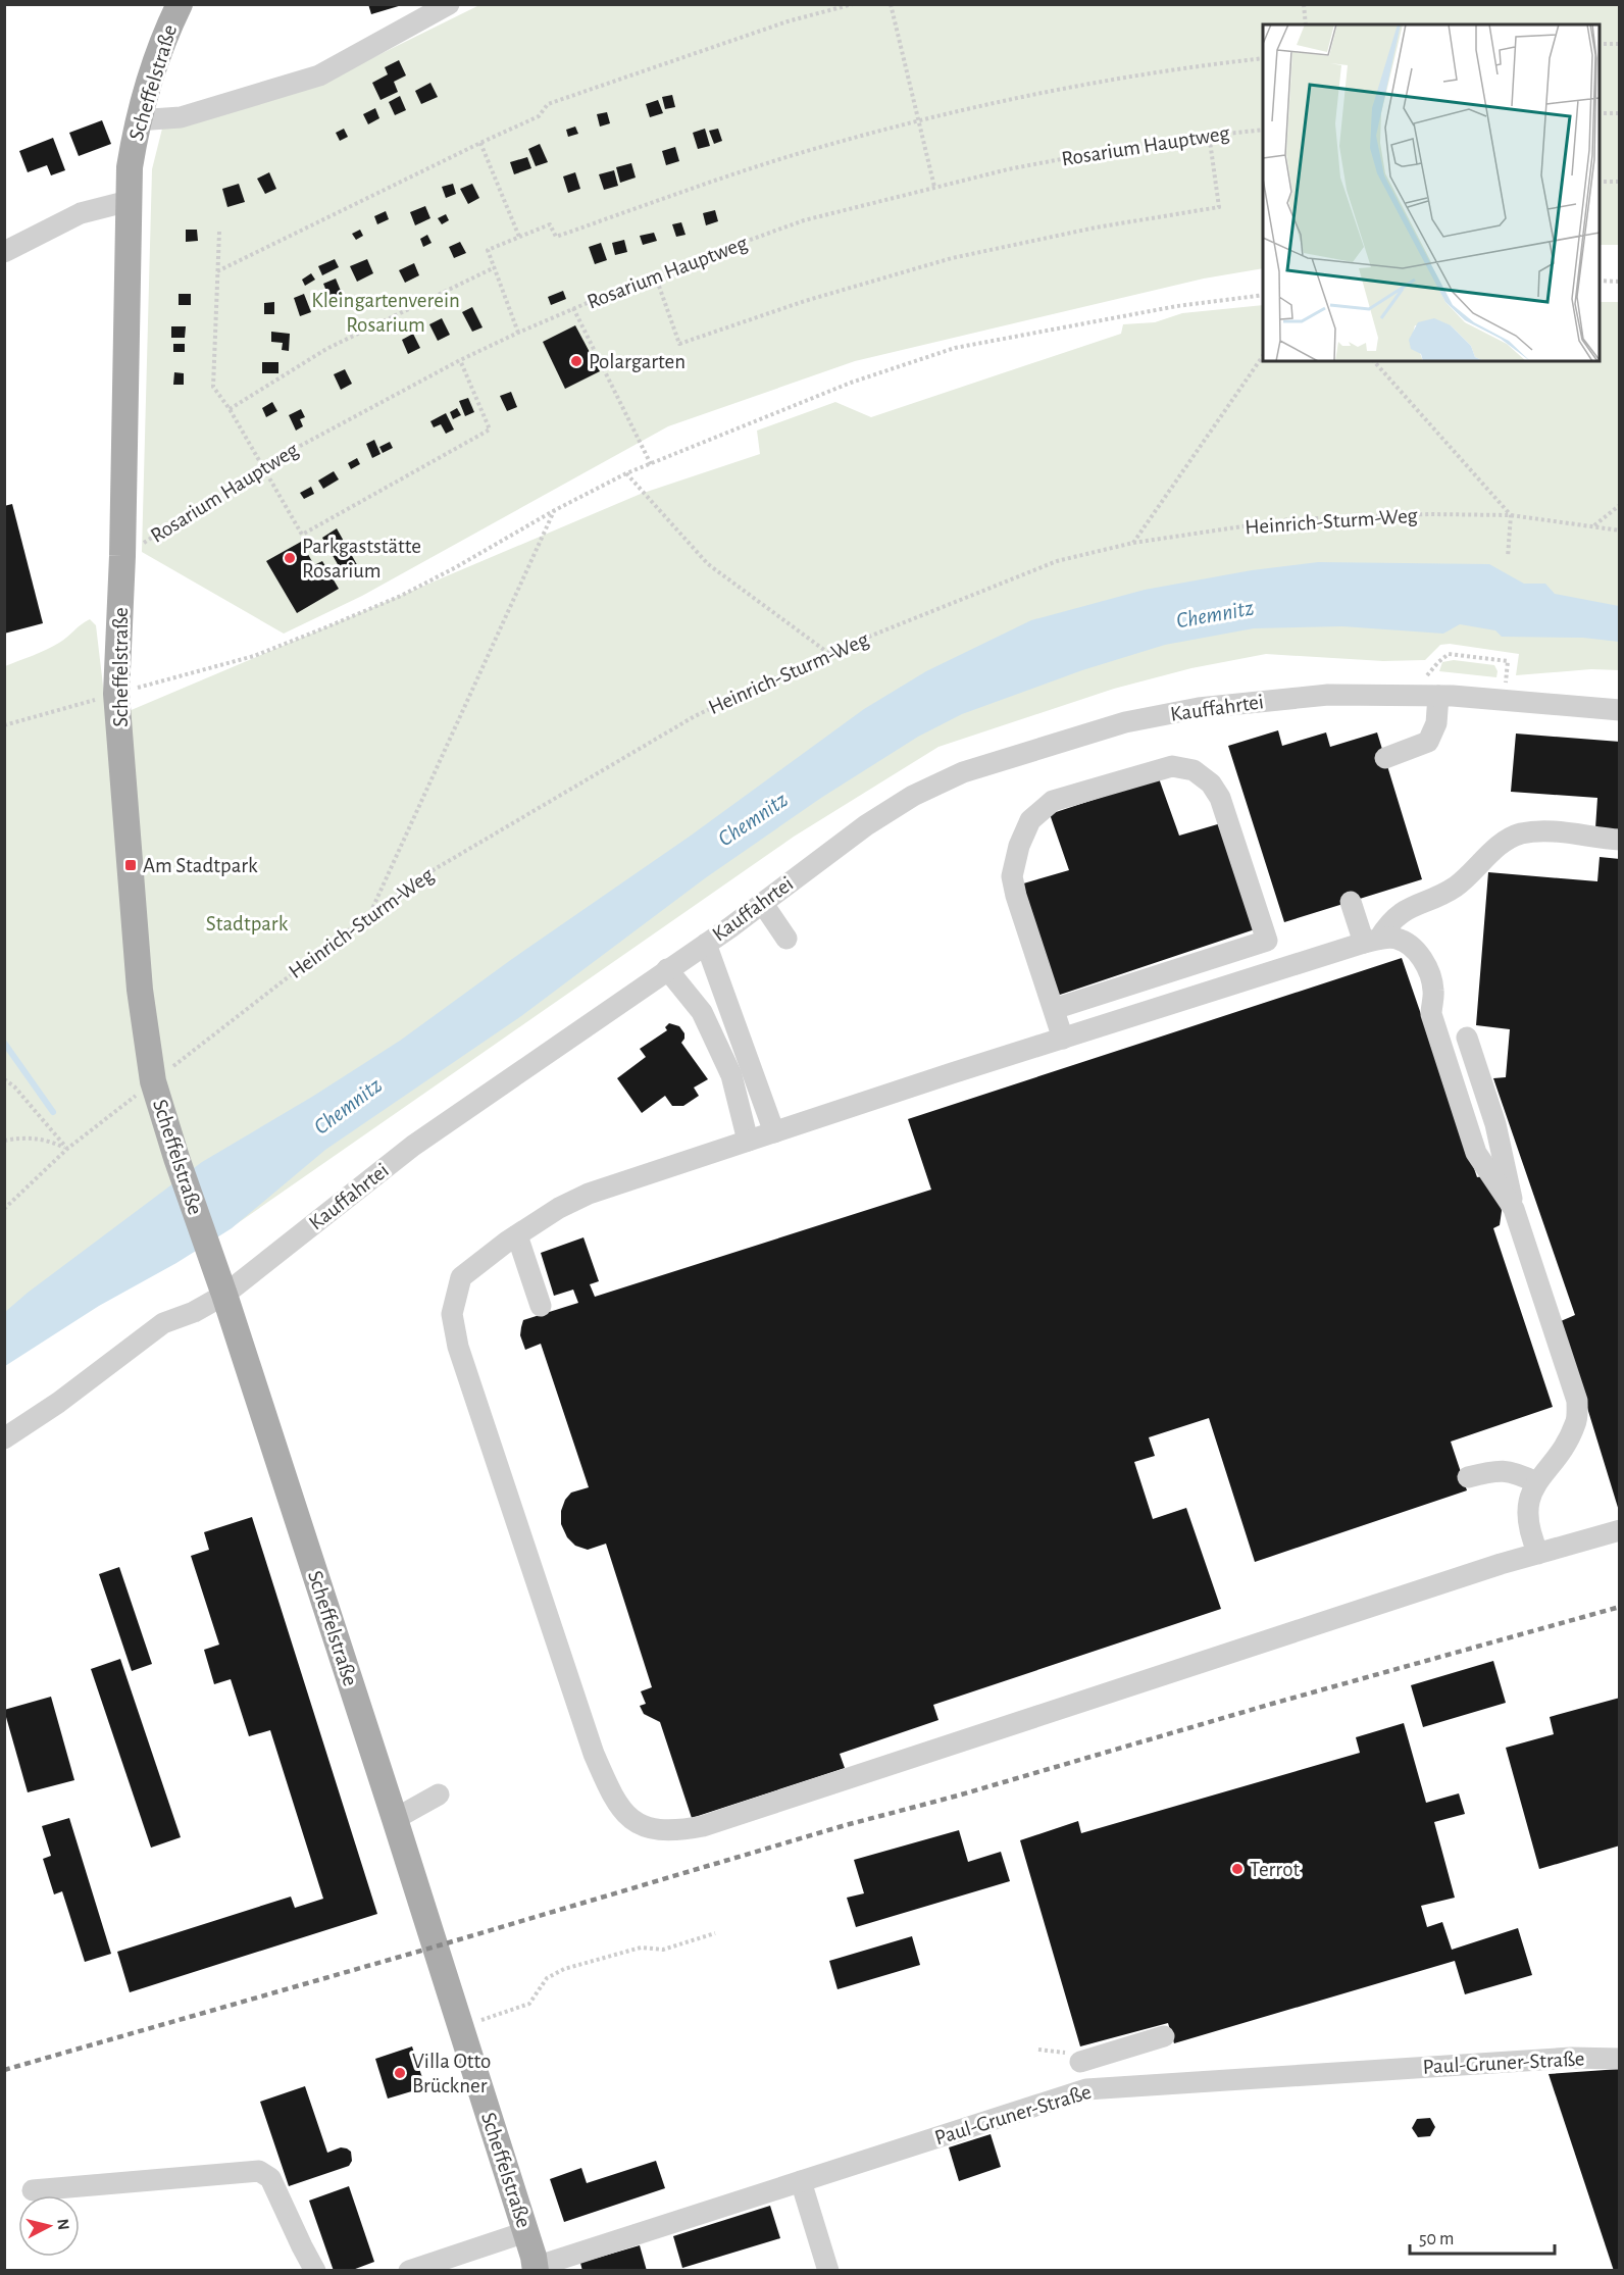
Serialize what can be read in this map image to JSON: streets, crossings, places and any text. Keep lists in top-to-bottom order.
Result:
{
  "streets": {
    "main road": ["Scheffelstraße"],
    "street": ["Kauffahrtei", "Paul-Gruner-Straße"],
    "path": ["Rosarium Hauptweg", "Heinrich-Sturm-Weg"]
  },
  "crossings": [
    ["Scheffelstraße", "Rosarium Hauptweg"],
    ["Scheffelstraße", "Heinrich-Sturm-Weg"],
    ["Scheffelstraße", "Kauffahrtei"],
    ["Scheffelstraße", "Paul-Gruner-Straße"]
  ],
  "water": ["Chemnitz"],
  "parks": ["Kleingartenverein Rosarium", "Stadtpark"],
  "places": {
    "other": [
      "Polargarten",
      "Parkgaststätte Rosarium",
      "Terrot",
      "Villa Otto Brückner"
    ],
    "transit": ["Am Stadtpark"]
  },
  "scale_bar": "50 m",
  "north": "right"
}
